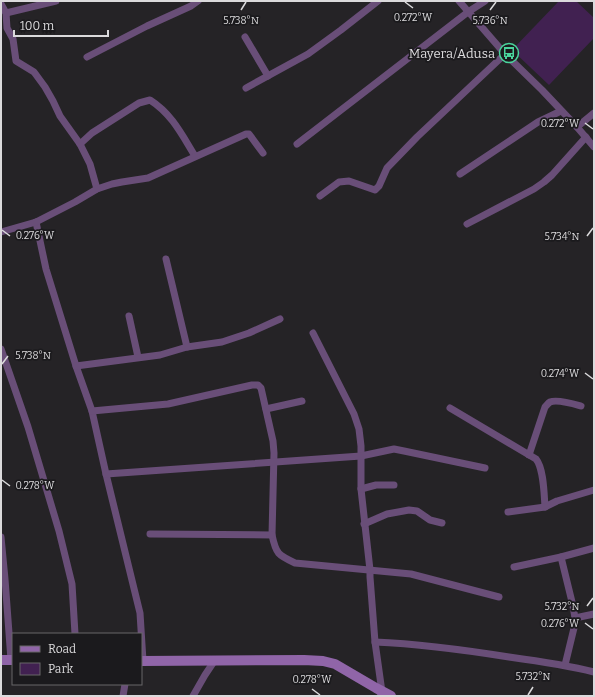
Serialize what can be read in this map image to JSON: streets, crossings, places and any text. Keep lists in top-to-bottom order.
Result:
{
  "places": {
    "bus stop": ["Mayera/Adusa"]
  },
  "legend": ["Road", "Park"],
  "scale_bar": "100 m",
  "coordinates": [
    "0.272°W",
    "5.738°N",
    "5.736°N",
    "0.276°W",
    "5.734°N",
    "0.274°W",
    "0.278°W",
    "5.732°N"
  ]
}
